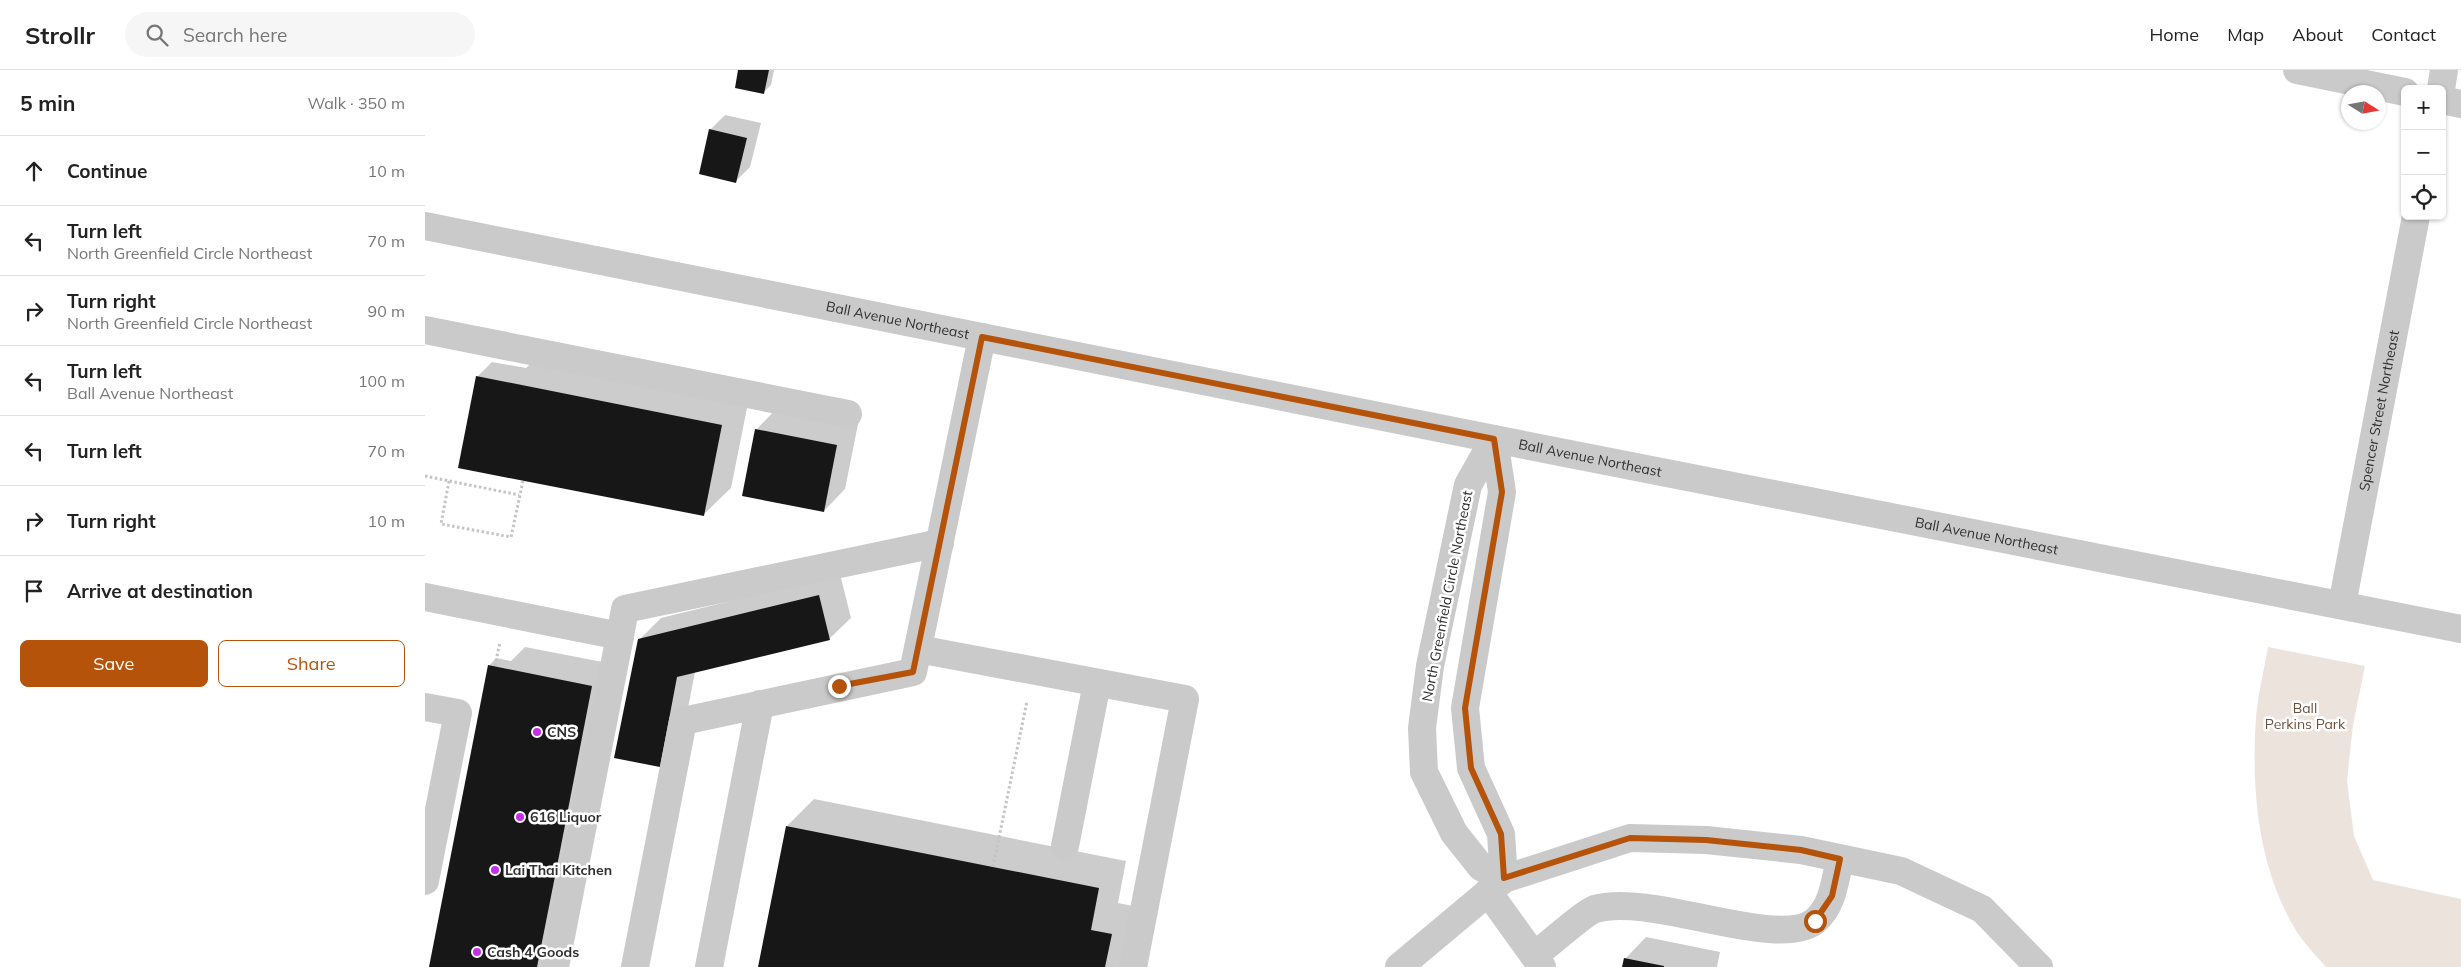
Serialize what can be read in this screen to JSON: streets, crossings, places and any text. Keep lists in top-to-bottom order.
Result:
{
  "streets": {
    "street": ["Ball Avenue Northeast", "Spencer Street Northeast", "North Greenfield Circle Northeast"]
  },
  "crossings": [
    ["Ball Avenue Northeast", "Spencer Street Northeast"],
    ["Ball Avenue Northeast", "North Greenfield Circle Northeast"]
  ],
  "parks": ["Ball Perkins Park"],
  "places": [
    "CNS",
    "616 Liquor",
    "Lai Thai Kitchen",
    "Cash 4 Goods"
  ],
  "north": "right",
  "page": {
    "header": "Strollr",
    "search": "Search here",
    "nav": [
      "Home",
      "Map",
      "About",
      "Contact"
    ],
    "heading": ["5 min", "Walk · 350 m"],
    "map_buttons": ["+", "−"],
    "list": [
      ["Continue", "10 m"],
      ["Turn left", "North Greenfield Circle Northeast", "70 m"],
      ["Turn right", "North Greenfield Circle Northeast", "90 m"],
      ["Turn left", "Ball Avenue Northeast", "100 m"],
      ["Turn left", "70 m"],
      ["Turn right", "10 m"],
      "Arrive at destination"
    ],
    "buttons": ["Save", "Share"]
  }
}
